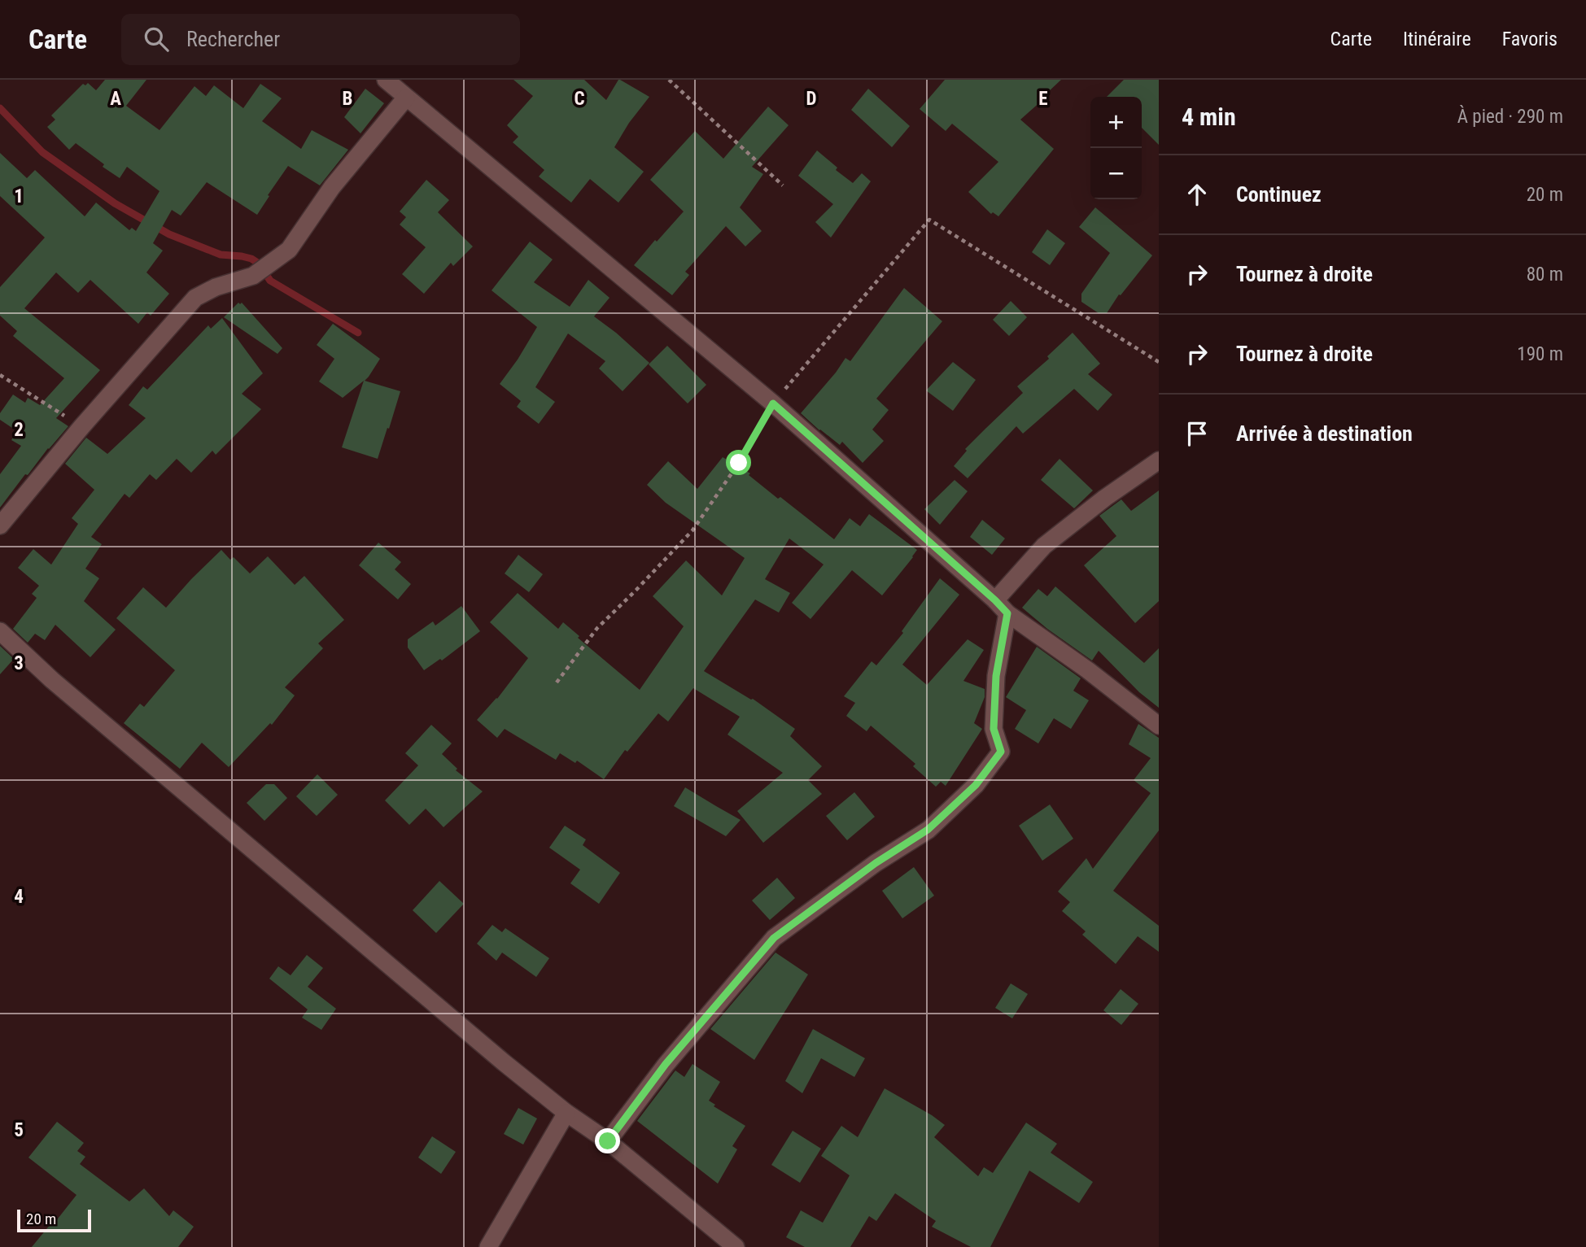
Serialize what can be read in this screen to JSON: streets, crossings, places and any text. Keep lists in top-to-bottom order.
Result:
{
  "scale_bar": "20 m",
  "page": {
    "header": "Carte",
    "search": "Rechercher",
    "nav": ["Carte", "Itinéraire", "Favoris"],
    "heading": ["4 min", "À pied · 290 m"],
    "map_buttons": ["+", "−"],
    "list": [
      ["Continuez", "20 m"],
      ["Tournez à droite", "80 m"],
      ["Tournez à droite", "190 m"],
      "Arrivée à destination"
    ],
    "scale": "20 m"
  },
  "grid": {
    "columns": [
      "A",
      "B",
      "C",
      "D",
      "E"
    ],
    "rows": [
      "1",
      "2",
      "3",
      "4",
      "5"
    ]
  }
}
